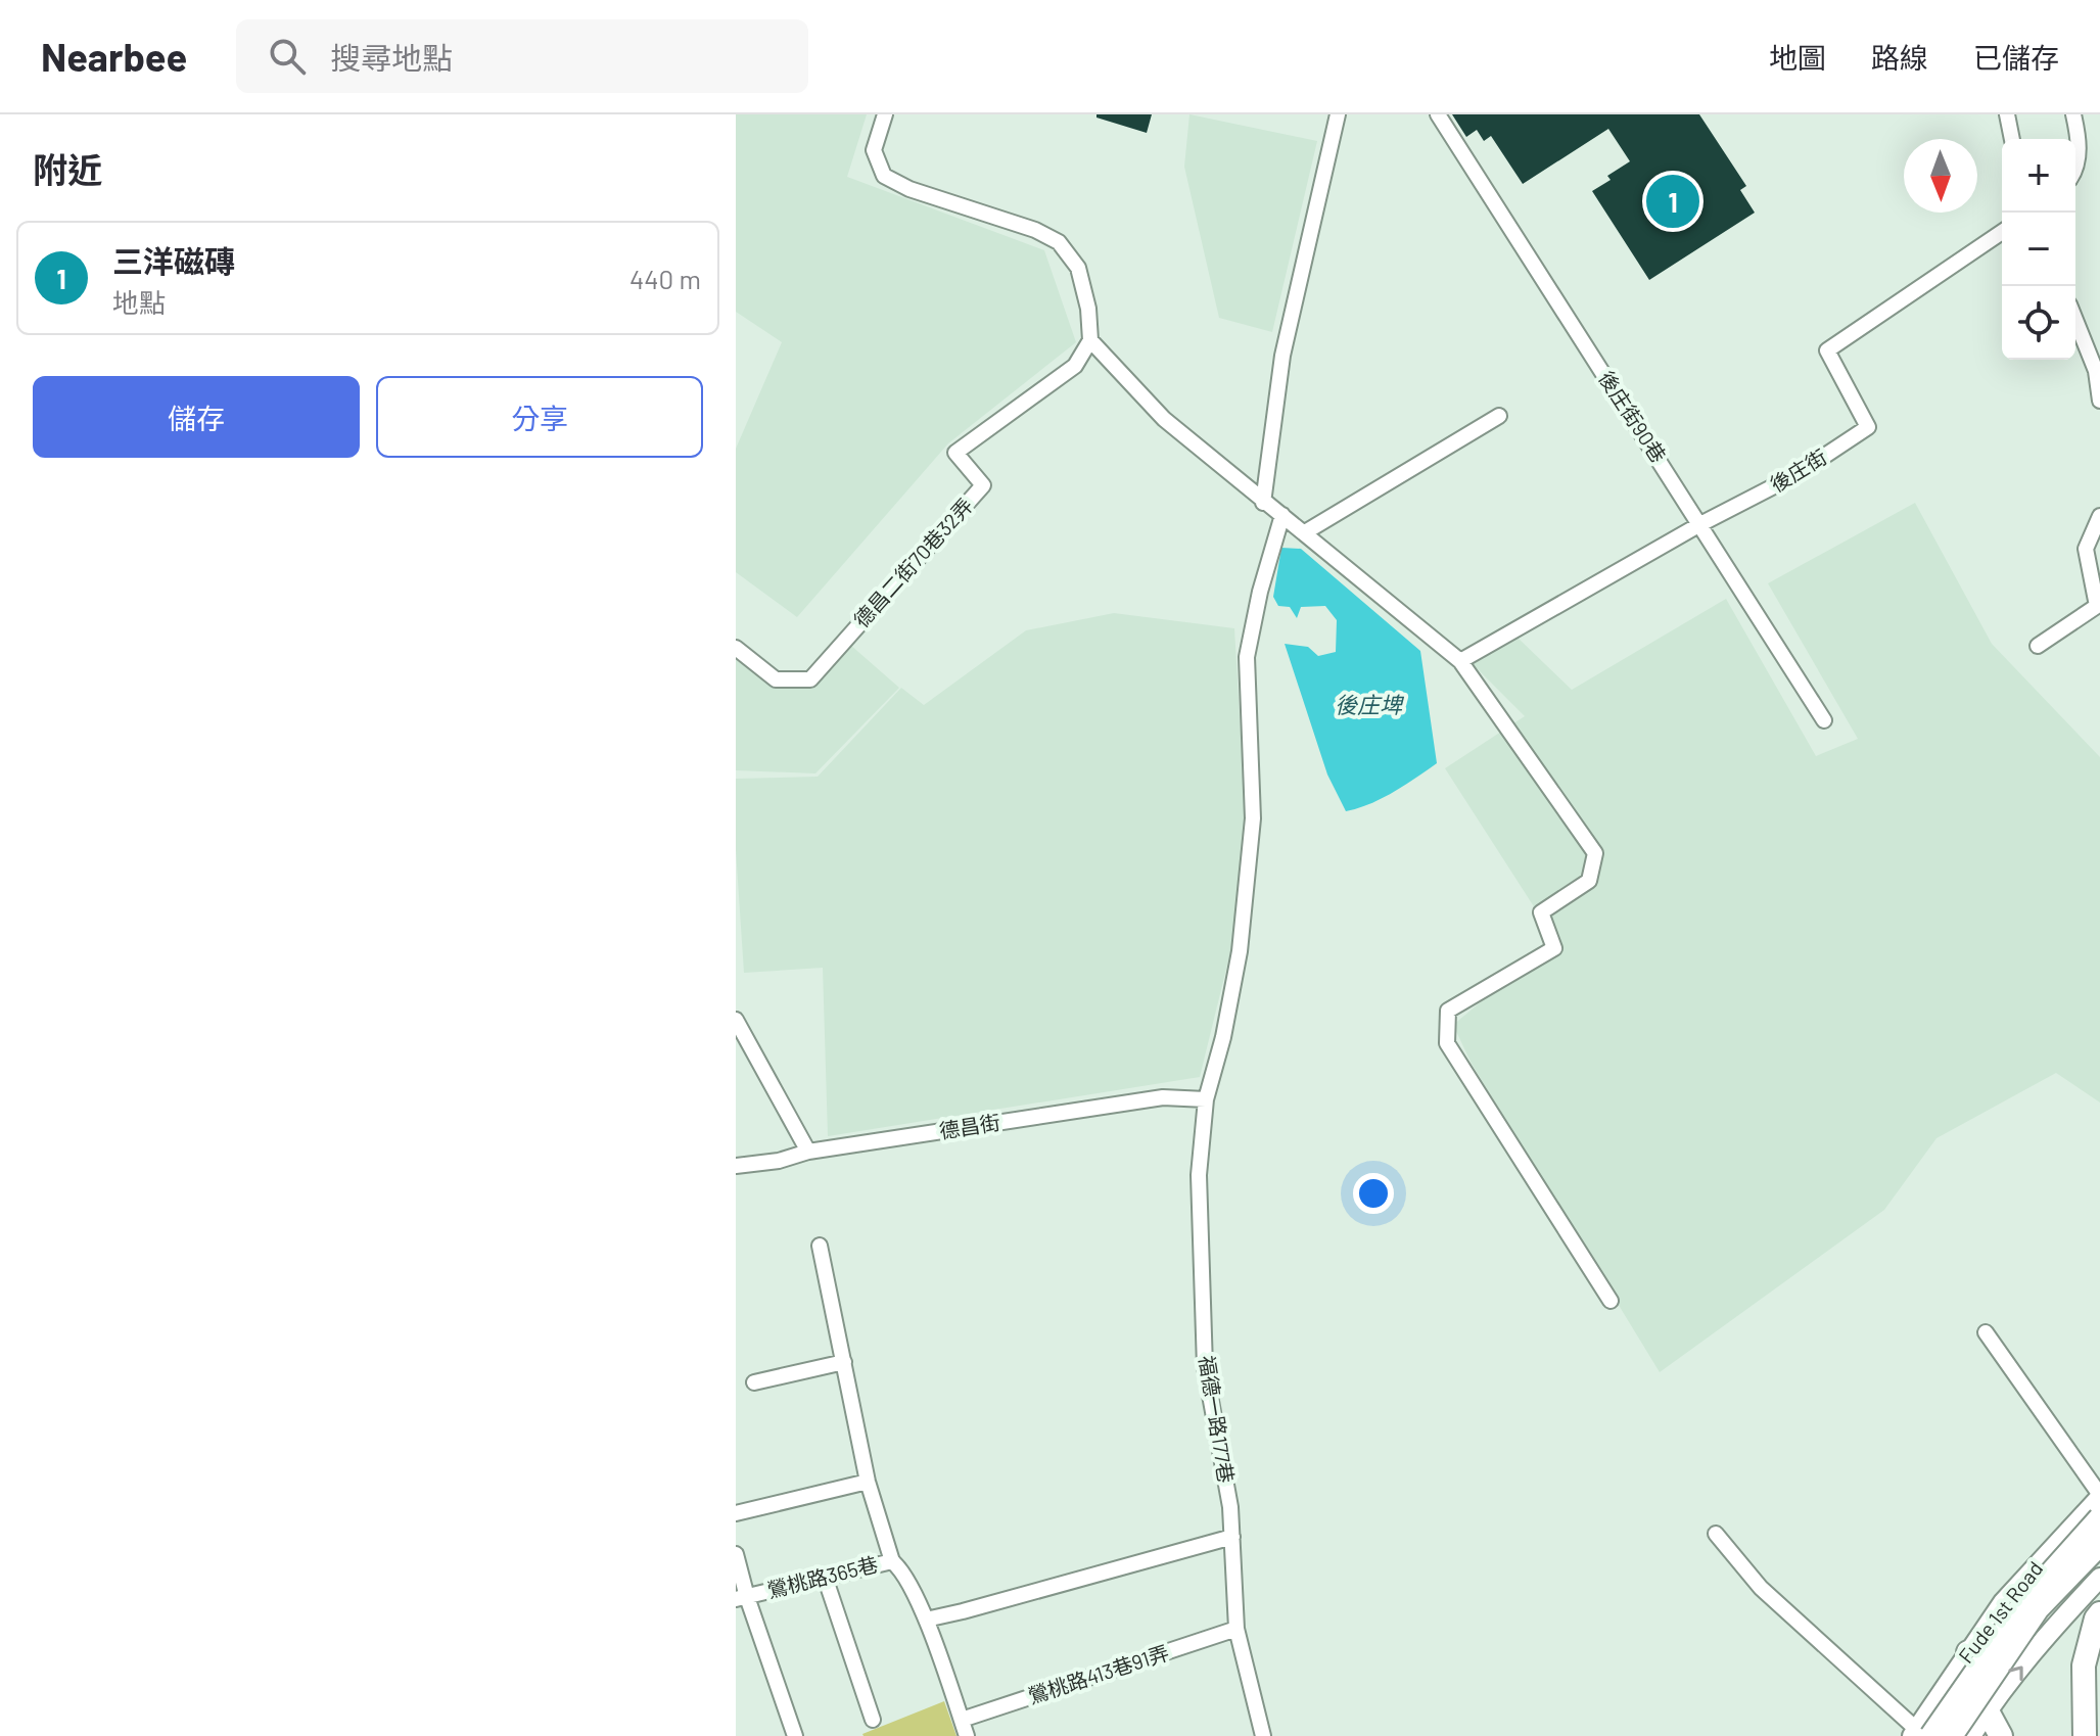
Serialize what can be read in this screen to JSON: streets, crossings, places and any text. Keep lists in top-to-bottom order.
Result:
{
  "streets": {
    "main road": ["Fude 1st Road"],
    "street": [
      "後庄街90巷",
      "後庄街",
      "德昌二街70巷32弄",
      "德昌街",
      "福德一路177巷",
      "鶯桃路365巷",
      "鶯桃路413巷91弄"
    ]
  },
  "crossings": [
    ["後庄街90巷", "後庄街"],
    ["德昌街", "福德一路177巷"],
    ["福德一路177巷", "鶯桃路413巷91弄"],
    ["鶯桃路365巷", "鶯桃路413巷91弄"]
  ],
  "water": ["後庄埤"],
  "north": "bottom",
  "page": {
    "header": "Nearbee",
    "search": "搜尋地點",
    "nav": ["地圖", "路線", "已儲存"],
    "heading": "附近",
    "map_buttons": ["+", "−"],
    "pins": "1",
    "list": [
      {
        "mark": "1",
        "name": "三洋磁磚",
        "note": "地點",
        "value": "440 m"
      }
    ],
    "buttons": ["儲存", "分享"]
  }
}
